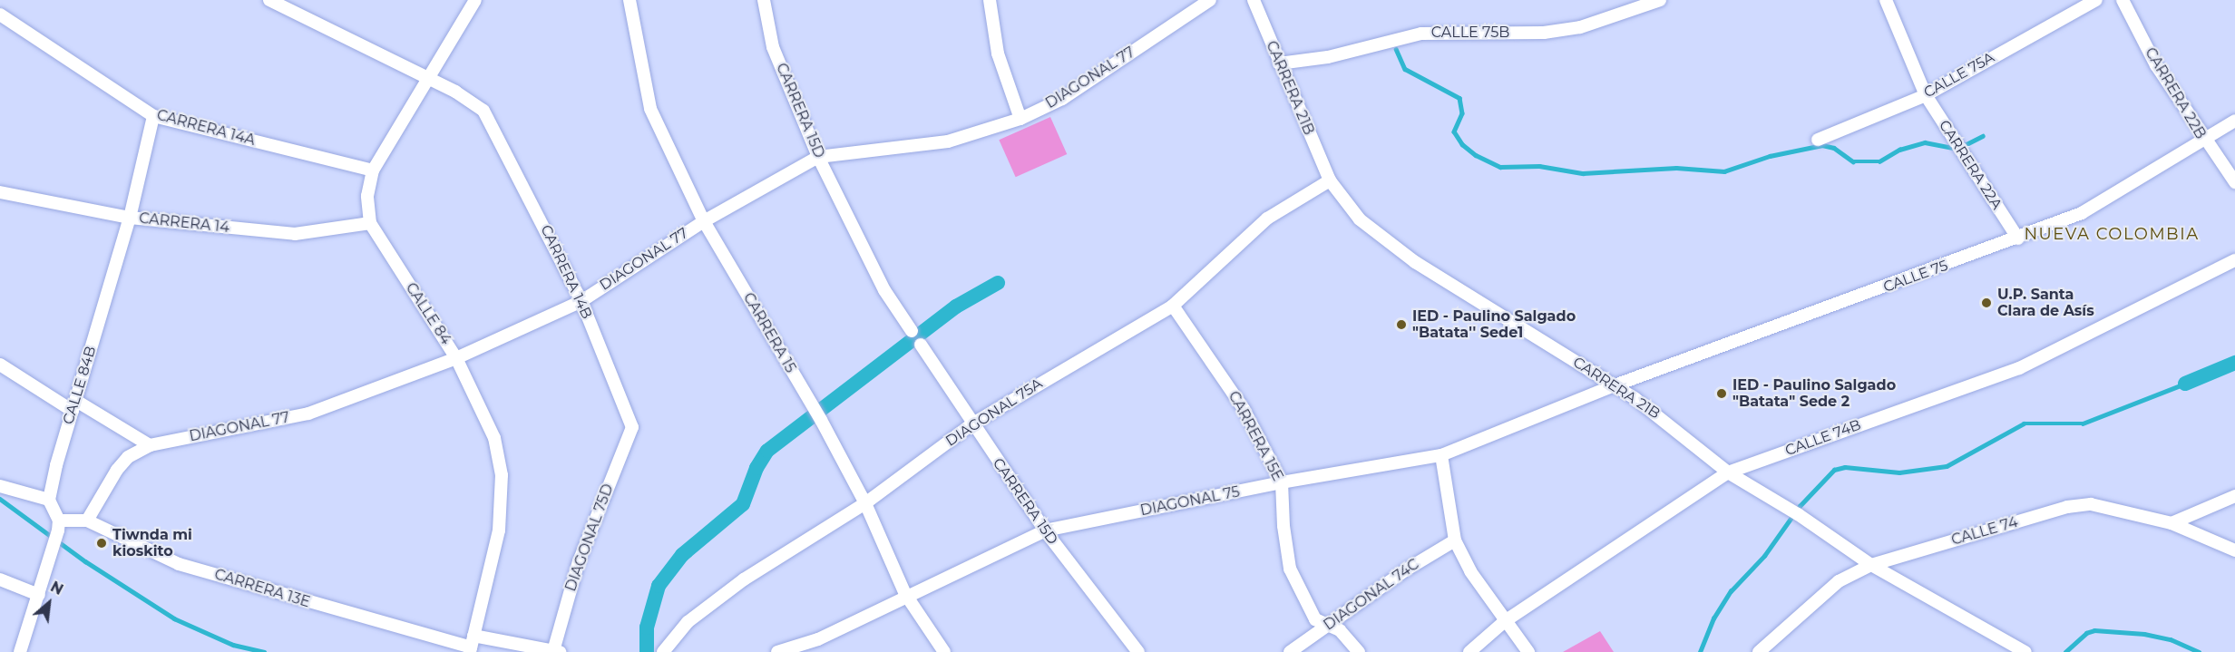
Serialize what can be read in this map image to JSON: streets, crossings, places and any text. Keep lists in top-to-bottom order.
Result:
{
  "streets": {
    "street": [
      "CALLE 75B",
      "CALLE 75A",
      "DIAGONAL 77",
      "CARRERA 21B",
      "CARRERA 22B",
      "CARRERA 15D",
      "CARRERA 14A",
      "CARRERA 22A",
      "CARRERA 14",
      "CARRERA 14B",
      "CALLE 75",
      "CALLE 84",
      "CARRERA 15",
      "CALLE 84B",
      "DIAGONAL 75A",
      "CARRERA 15E",
      "CALLE 74B",
      "DIAGONAL 75",
      "CALLE 74",
      "DIAGONAL 75D",
      "CARRERA 13E",
      "DIAGONAL 74C"
    ]
  },
  "crossings": [
    ["CALLE 75B", "CARRERA 21B"],
    ["CALLE 75A", "CARRERA 22A"],
    ["DIAGONAL 77", "CARRERA 15D"],
    ["DIAGONAL 77", "CARRERA 14B"],
    ["DIAGONAL 77", "CALLE 84"],
    ["DIAGONAL 77", "CARRERA 15"],
    ["DIAGONAL 77", "CARRERA 13E"],
    ["CARRERA 21B", "CALLE 75"],
    ["CARRERA 21B", "DIAGONAL 75A"],
    ["CARRERA 21B", "CALLE 74B"],
    ["CARRERA 21B", "DIAGONAL 75"],
    ["CARRERA 21B", "CALLE 74"],
    ["CARRERA 22B", "CALLE 75"],
    ["CARRERA 15D", "DIAGONAL 75A"],
    ["CARRERA 15D", "DIAGONAL 75"],
    ["CARRERA 14A", "CALLE 84"],
    ["CARRERA 14A", "CALLE 84B"],
    ["CARRERA 22A", "CALLE 75"],
    ["CARRERA 14", "CALLE 84"],
    ["CARRERA 14", "CALLE 84B"],
    ["CARRERA 14B", "CALLE 84"],
    ["CARRERA 14B", "DIAGONAL 75D"],
    ["CALLE 75", "DIAGONAL 75"],
    ["CALLE 84", "CARRERA 13E"],
    ["CARRERA 15", "DIAGONAL 75A"],
    ["CARRERA 15", "DIAGONAL 75"],
    ["DIAGONAL 75A", "CARRERA 15E"],
    ["CARRERA 15E", "DIAGONAL 75"],
    ["CARRERA 15E", "DIAGONAL 74C"],
    ["DIAGONAL 75D", "CARRERA 13E"]
  ],
  "districts": ["NUEVA COLOMBIA"],
  "places": [
    "U.P. Santa Clara de Asís",
    "IED - Paulino Salgado \"Batata'' Sede1",
    "IED - Paulino Salgado \"Batata\" Sede 2",
    "Tiwnda mi kioskito"
  ],
  "north": "top right"
}
